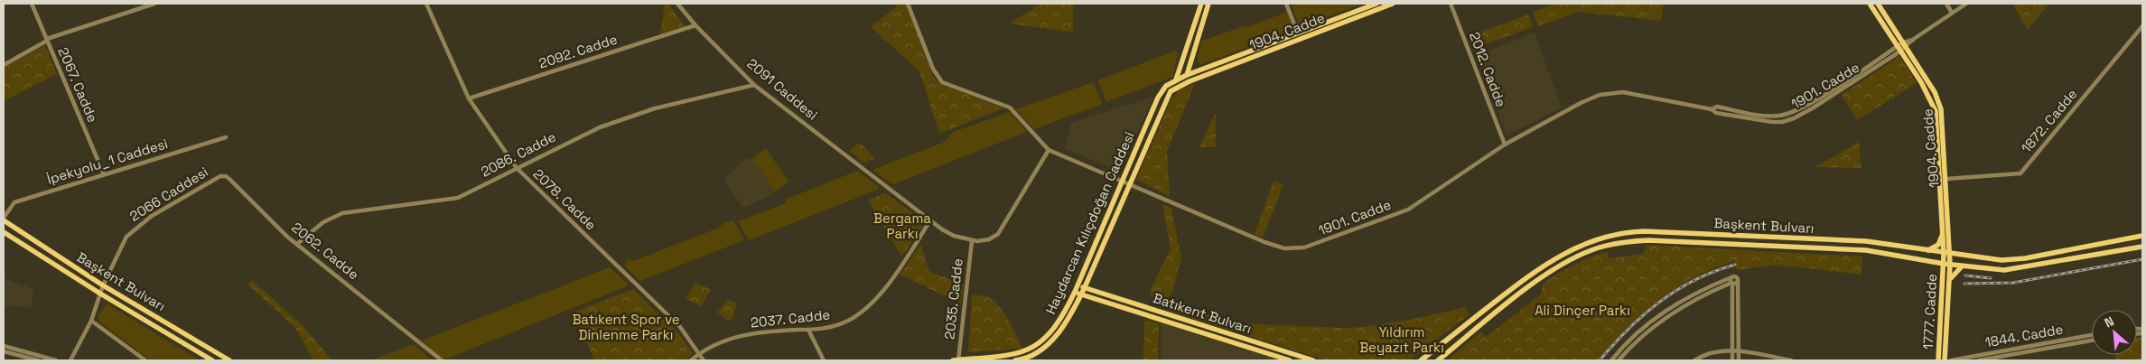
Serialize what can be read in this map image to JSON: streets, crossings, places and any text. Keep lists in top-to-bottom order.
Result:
{
  "streets": {
    "main road": [
      "1904. Cadde",
      "Haydarcan Kılıçdoğan Caddesi",
      "Başkent Bulvarı",
      "1777. Cadde",
      "Batıkent Bulvarı"
    ],
    "street": [
      "2092. Cadde",
      "2012. Cadde",
      "2067. Cadde",
      "1901. Cadde",
      "2091 Caddesi",
      "1872. Cadde",
      "2086. Cadde",
      "İpekyolu_1 Caddesi",
      "2066 Caddesi",
      "2078. Cadde",
      "2062. Cadde",
      "2035. Cadde",
      "2037. Cadde",
      "1844. Cadde"
    ]
  },
  "crossings": [
    ["1904. Cadde", "1901. Cadde"],
    ["1904. Cadde", "1872. Cadde"],
    ["1904. Cadde", "Haydarcan Kılıçdoğan Caddesi"],
    ["1904. Cadde", "Başkent Bulvarı"],
    ["1904. Cadde", "1777. Cadde"],
    ["2092. Cadde", "2091 Caddesi"],
    ["2092. Cadde", "2078. Cadde"],
    ["2012. Cadde", "1901. Cadde"],
    ["2067. Cadde", "İpekyolu_1 Caddesi"],
    ["1901. Cadde", "Haydarcan Kılıçdoğan Caddesi"],
    ["2091 Caddesi", "2086. Cadde"],
    ["2091 Caddesi", "2035. Cadde"],
    ["2091 Caddesi", "2037. Cadde"],
    ["2086. Cadde", "2078. Cadde"],
    ["2086. Cadde", "2062. Cadde"],
    ["İpekyolu_1 Caddesi", "Başkent Bulvarı"],
    ["2066 Caddesi", "Başkent Bulvarı"],
    ["2066 Caddesi", "2062. Cadde"],
    ["2078. Cadde", "2037. Cadde"],
    ["Haydarcan Kılıçdoğan Caddesi", "2035. Cadde"],
    ["Haydarcan Kılıçdoğan Caddesi", "Batıkent Bulvarı"],
    ["Başkent Bulvarı", "1777. Cadde"]
  ],
  "parks": [
    "Bergama Parkı",
    "Ali Dinçer Parkı",
    "Batıkent Spor ve Dinlenme Parkı",
    "Yıldırım Beyazıt Parkı"
  ],
  "north": "top left"
}
